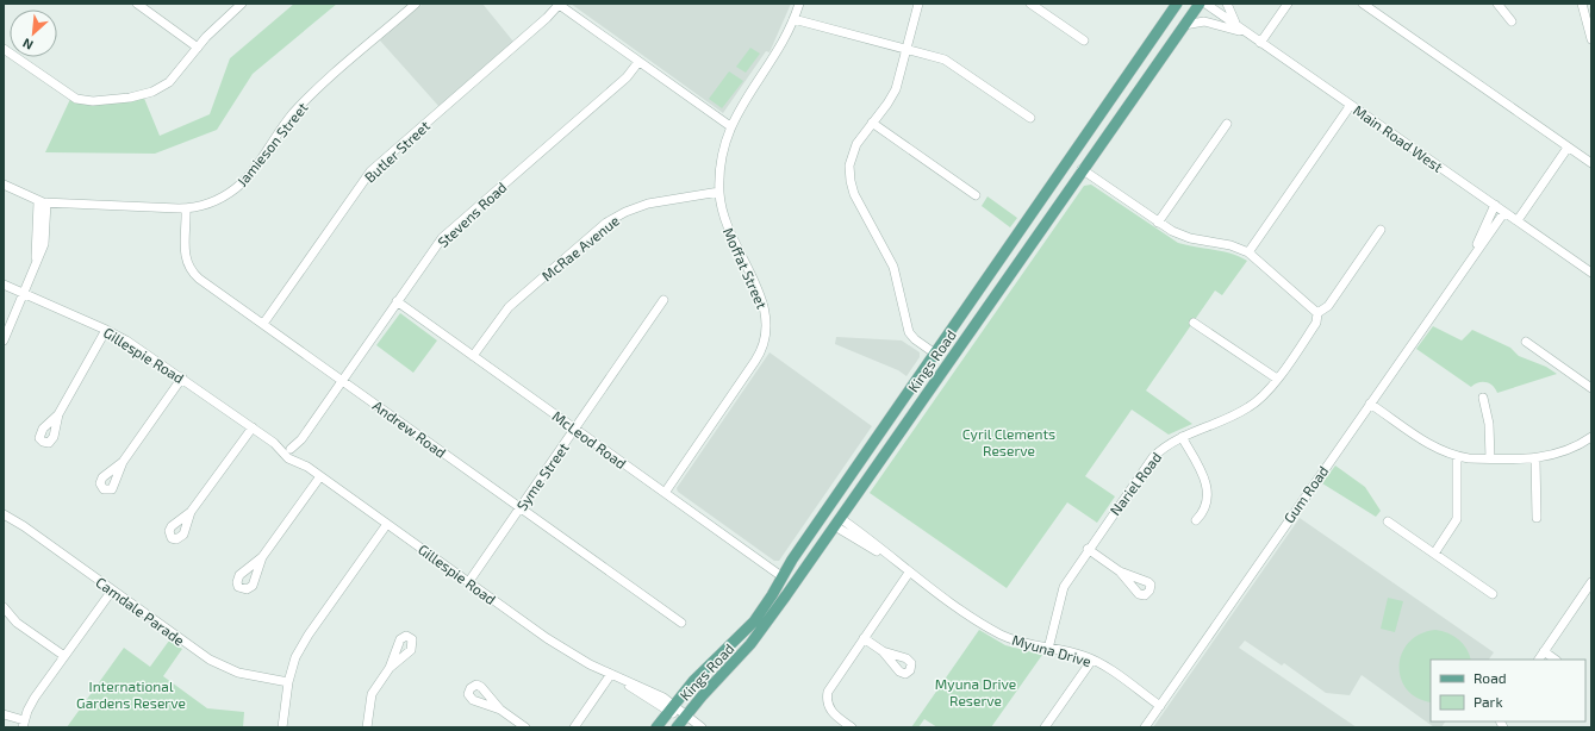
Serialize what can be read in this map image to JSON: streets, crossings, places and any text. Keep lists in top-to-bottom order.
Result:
{
  "streets": {
    "main road": ["Kings Road"],
    "street": [
      "Main Road West",
      "Jamieson Street",
      "Butler Street",
      "Stevens Road",
      "McRae Avenue",
      "Moffat Street",
      "Gillespie Road",
      "Andrew Road",
      "McLeod Road",
      "Syme Street",
      "Nariel Road",
      "Gum Road",
      "Camdale Parade",
      "Myuna Drive"
    ]
  },
  "crossings": [
    ["Main Road West", "Gum Road"],
    ["Jamieson Street", "Andrew Road"],
    ["Butler Street", "Andrew Road"],
    ["Stevens Road", "Gillespie Road"],
    ["Stevens Road", "Andrew Road"],
    ["Stevens Road", "McLeod Road"],
    ["McRae Avenue", "Moffat Street"],
    ["McRae Avenue", "McLeod Road"],
    ["Moffat Street", "McLeod Road"],
    ["Gillespie Road", "Kings Road"],
    ["Gillespie Road", "Syme Street"],
    ["Kings Road", "McLeod Road"],
    ["Kings Road", "Myuna Drive"],
    ["Andrew Road", "Syme Street"],
    ["McLeod Road", "Syme Street"],
    ["Nariel Road", "Myuna Drive"],
    ["Gum Road", "Myuna Drive"]
  ],
  "parks": ["Cyril Clements Reserve", "Myuna Drive Reserve", "International Gardens Reserve"],
  "legend": ["Road", "Park"],
  "north": "bottom left"
}
